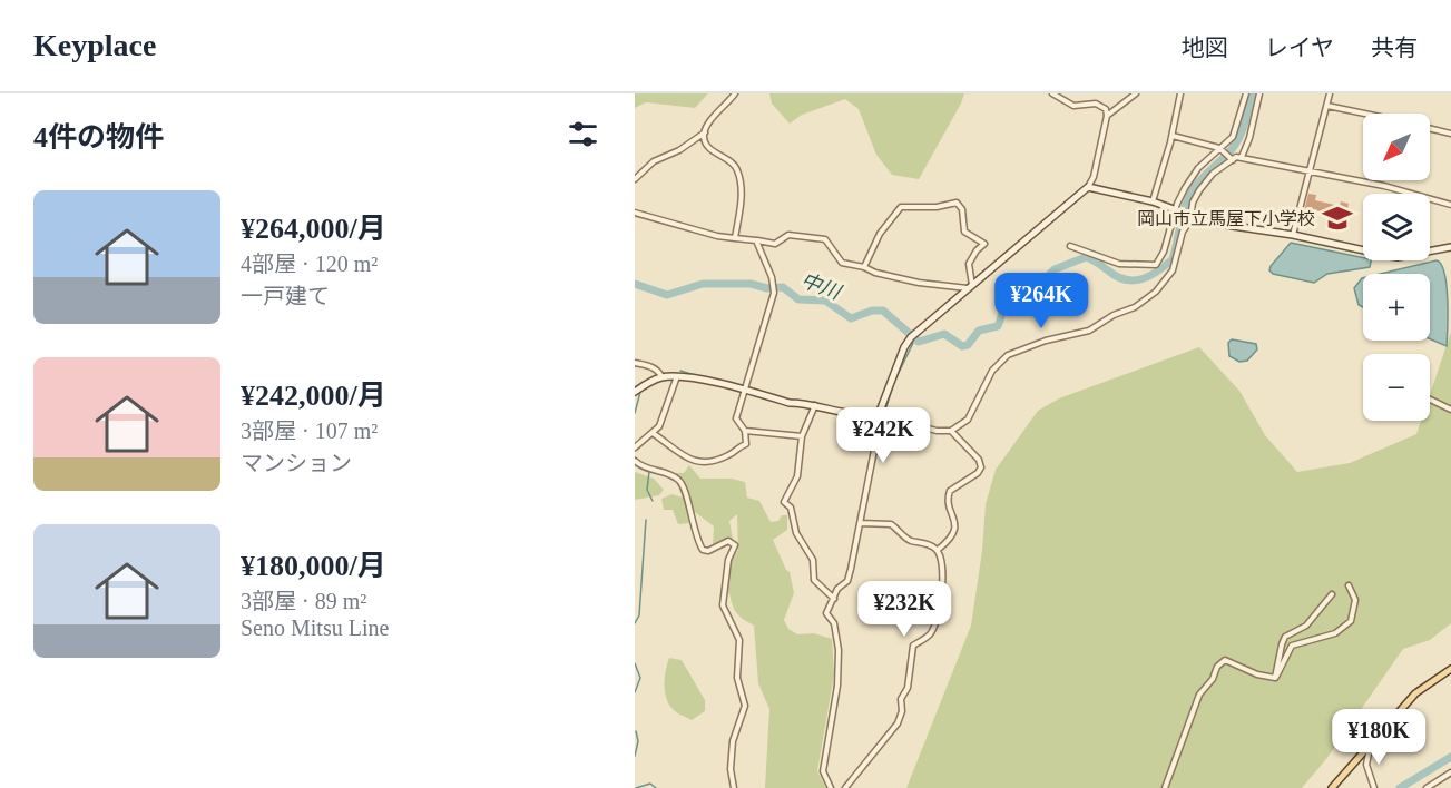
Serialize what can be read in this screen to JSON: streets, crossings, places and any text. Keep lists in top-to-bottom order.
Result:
{
  "water": ["中川"],
  "places": {
    "school or university": ["岡山市立馬屋下小学校"]
  },
  "north": "bottom left",
  "page": {
    "header": "Keyplace",
    "nav": ["地図", "レイヤ", "共有"],
    "heading": "4件の物件",
    "map_buttons": ["+", "−"],
    "list": [
      {
        "name": "¥264,000/月",
        "note": "4部屋 · 120 m² · 一戸建て"
      },
      {
        "name": "¥242,000/月",
        "note": "3部屋 · 107 m² · マンション"
      },
      {
        "name": "¥180,000/月",
        "note": "3部屋 · 89 m² · Seno Mitsu Line"
      }
    ],
    "price": [
      "¥264K",
      "¥242K",
      "¥232K",
      "¥180K"
    ]
  }
}
